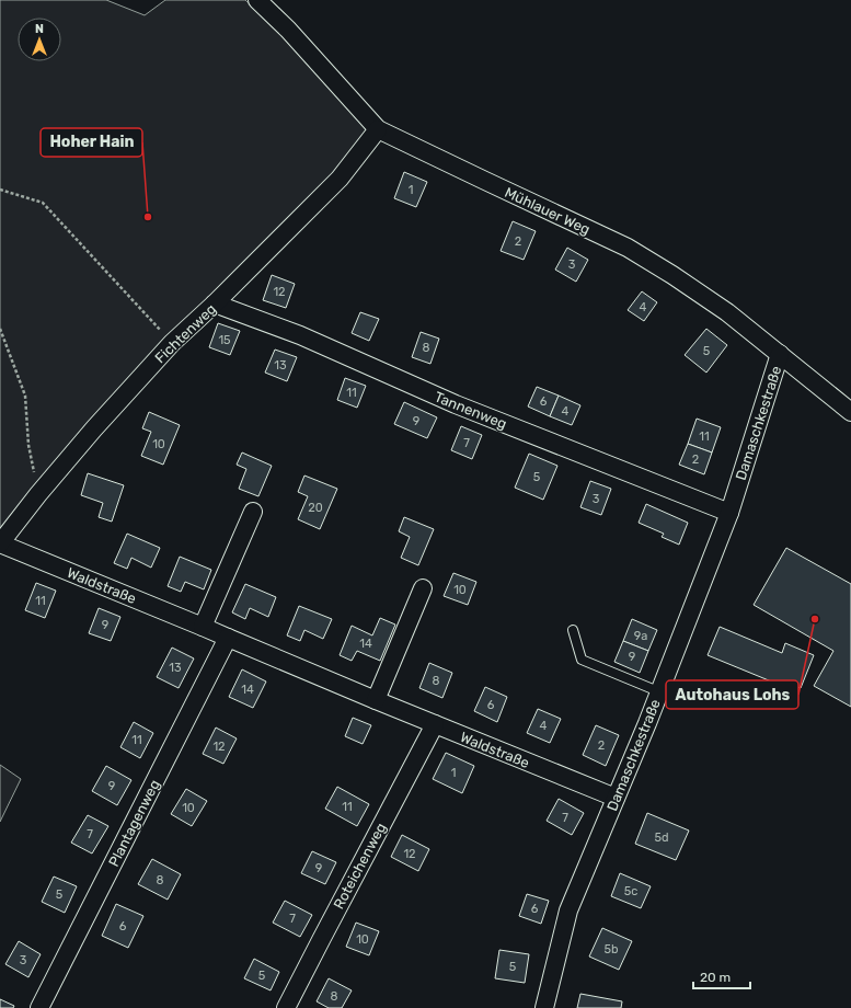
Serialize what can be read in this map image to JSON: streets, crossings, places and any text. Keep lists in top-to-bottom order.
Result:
{
  "streets": {
    "street": [
      "Mühlauer Weg",
      "Fichtenweg",
      "Tannenweg",
      "Damaschkestraße",
      "Waldstraße",
      "Plantagenweg",
      "Roteichenweg"
    ]
  },
  "crossings": [
    ["Mühlauer Weg", "Fichtenweg"],
    ["Mühlauer Weg", "Damaschkestraße"],
    ["Fichtenweg", "Tannenweg"],
    ["Fichtenweg", "Waldstraße"],
    ["Tannenweg", "Damaschkestraße"],
    ["Damaschkestraße", "Waldstraße"],
    ["Waldstraße", "Plantagenweg"],
    ["Waldstraße", "Roteichenweg"]
  ],
  "places": ["Hoher Hain", "Autohaus Lohs"],
  "house_numbers": [
    "1",
    "2",
    "3",
    "12",
    "4",
    "15",
    "8",
    "5",
    "13",
    "11",
    "6",
    "4",
    "9",
    "11",
    "7",
    "10",
    "2",
    "5",
    "3",
    "20",
    "10",
    "11",
    "9",
    "9a",
    "14",
    "9",
    "13",
    "8",
    "14",
    "6",
    "4",
    "11",
    "2",
    "12",
    "1",
    "9",
    "11",
    "10",
    "7",
    "7",
    "5d",
    "12",
    "9",
    "8",
    "5c",
    "5",
    "6",
    "7",
    "6",
    "10",
    "5b",
    "3",
    "5",
    "5",
    "8"
  ],
  "scale_bar": "20 m",
  "north": "top"
}
